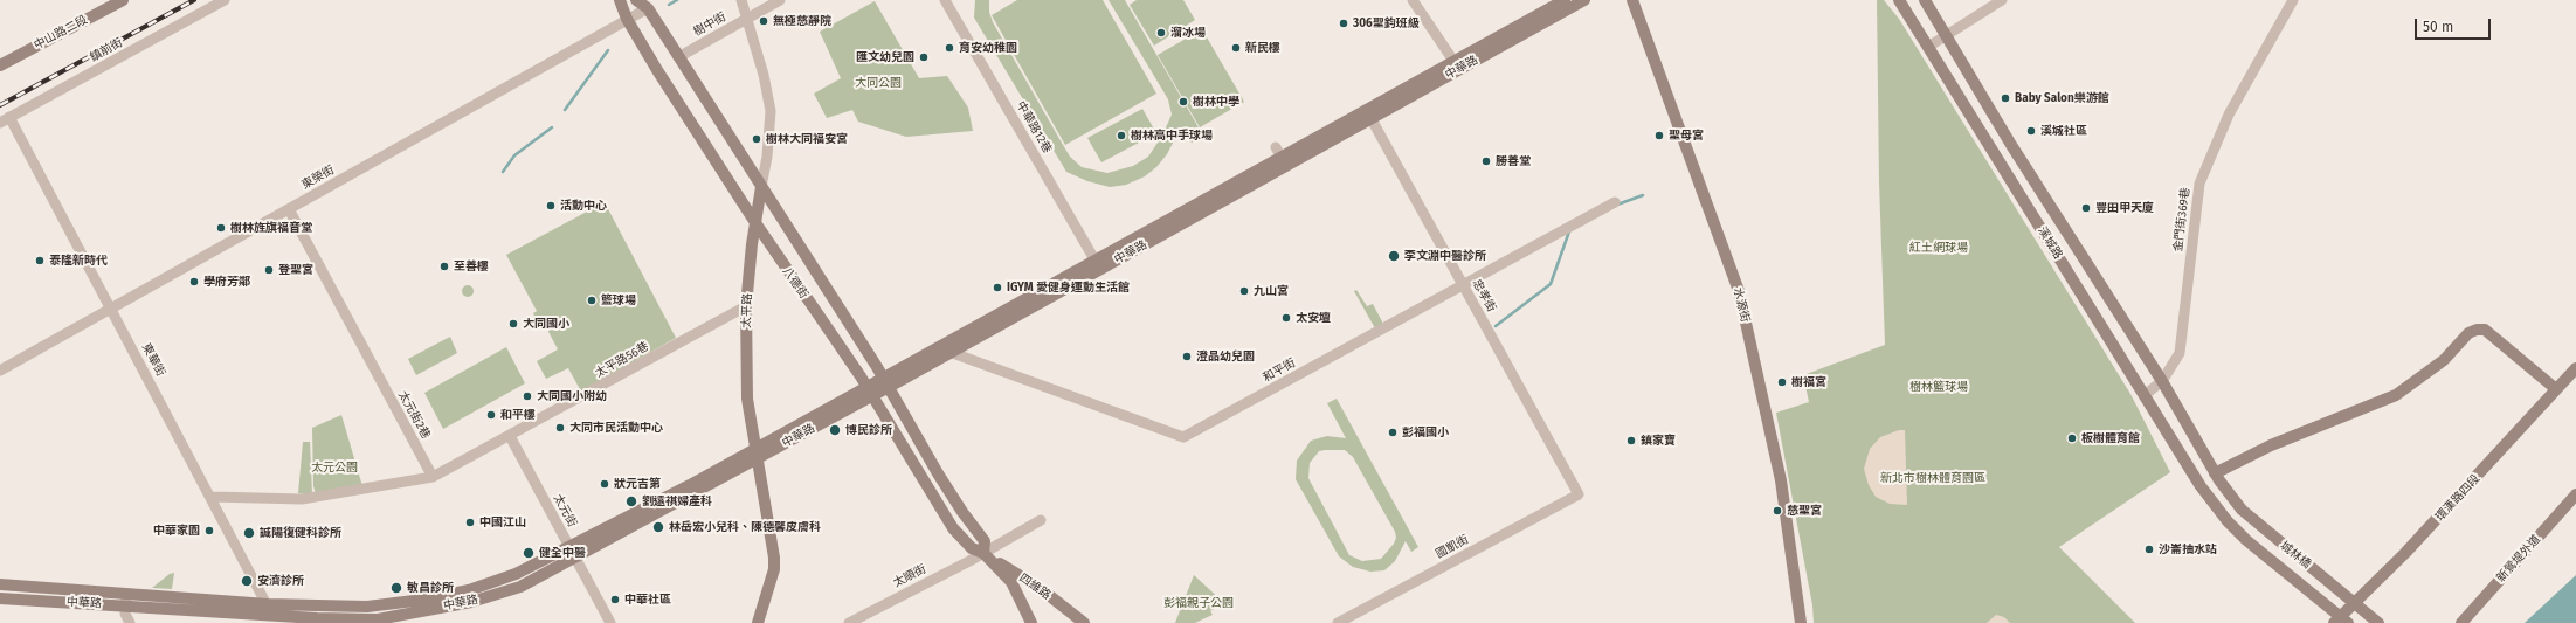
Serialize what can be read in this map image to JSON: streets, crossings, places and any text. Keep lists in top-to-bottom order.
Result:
{
  "streets": {
    "street": [
      "樹中街",
      "中山路二段",
      "鎮前街",
      "中華路",
      "中華路12巷",
      "東榮街",
      "金門街369巷",
      "溪城路",
      "八德街",
      "忠孝街",
      "水源街",
      "太平路",
      "東華街",
      "太平路56巷",
      "和平街",
      "太元街2巷",
      "環漢路四段",
      "太元街",
      "國凱街",
      "城林橋",
      "新鶯堤外道",
      "太順街",
      "四維路"
    ]
  },
  "crossings": [
    ["樹中街", "八德街"],
    ["樹中街", "太平路"],
    ["鎮前街", "東華街"],
    ["中華路", "中華路12巷"],
    ["中華路", "八德街"],
    ["中華路", "忠孝街"],
    ["中華路", "太平路"],
    ["中華路", "東華街"],
    ["中華路", "和平街"],
    ["中華路", "太元街"],
    ["東榮街", "八德街"],
    ["東榮街", "東華街"],
    ["東榮街", "太元街2巷"],
    ["金門街369巷", "溪城路"],
    ["溪城路", "城林橋"],
    ["八德街", "太平路"],
    ["八德街", "太順街"],
    ["八德街", "四維路"],
    ["忠孝街", "和平街"],
    ["忠孝街", "國凱街"],
    ["太平路", "太平路56巷"],
    ["太平路56巷", "太元街"],
    ["太順街", "四維路"]
  ],
  "parks": [
    "大同公園",
    "紅土網球場",
    "樹林籃球場",
    "太元公園",
    "新北市樹林體育園區",
    "彭福親子公園"
  ],
  "places": [
    "無極慈靜院",
    "306聖鈞班級",
    "溜冰場",
    "育安幼稚園",
    "新民樓",
    "匯文幼兒園",
    "Baby Salon樂游館",
    "樹林中學",
    "溪城社區",
    "樹林高中手球場",
    "聖母宮",
    "樹林大同福安宮",
    "勝善堂",
    "活動中心",
    "豐田甲天廈",
    "樹林旌旗福音堂",
    "李文淵中醫診所",
    "泰隆新時代",
    "至善樓",
    "登聖宮",
    "學府芳鄰",
    "IGYM 愛健身運動生活館",
    "九山宮",
    "籃球場",
    "太安壇",
    "大同國小",
    "澄品幼兒園",
    "樹福宮",
    "大同國小附幼",
    "和平樓",
    "大同市民活動中心",
    "博民診所",
    "彭福國小",
    "板樹體育館",
    "鎮家寶",
    "狀元吉第",
    "劉遠祺婦產科",
    "慈聖宮",
    "中國江山",
    "林岳宏小兒科、陳德馨皮膚科",
    "中華家園",
    "誠陽復健科診所",
    "沙崙抽水站",
    "健全中醫",
    "安濟診所",
    "敏昌診所",
    "中華社區"
  ],
  "scale_bar": "50 m"
}
